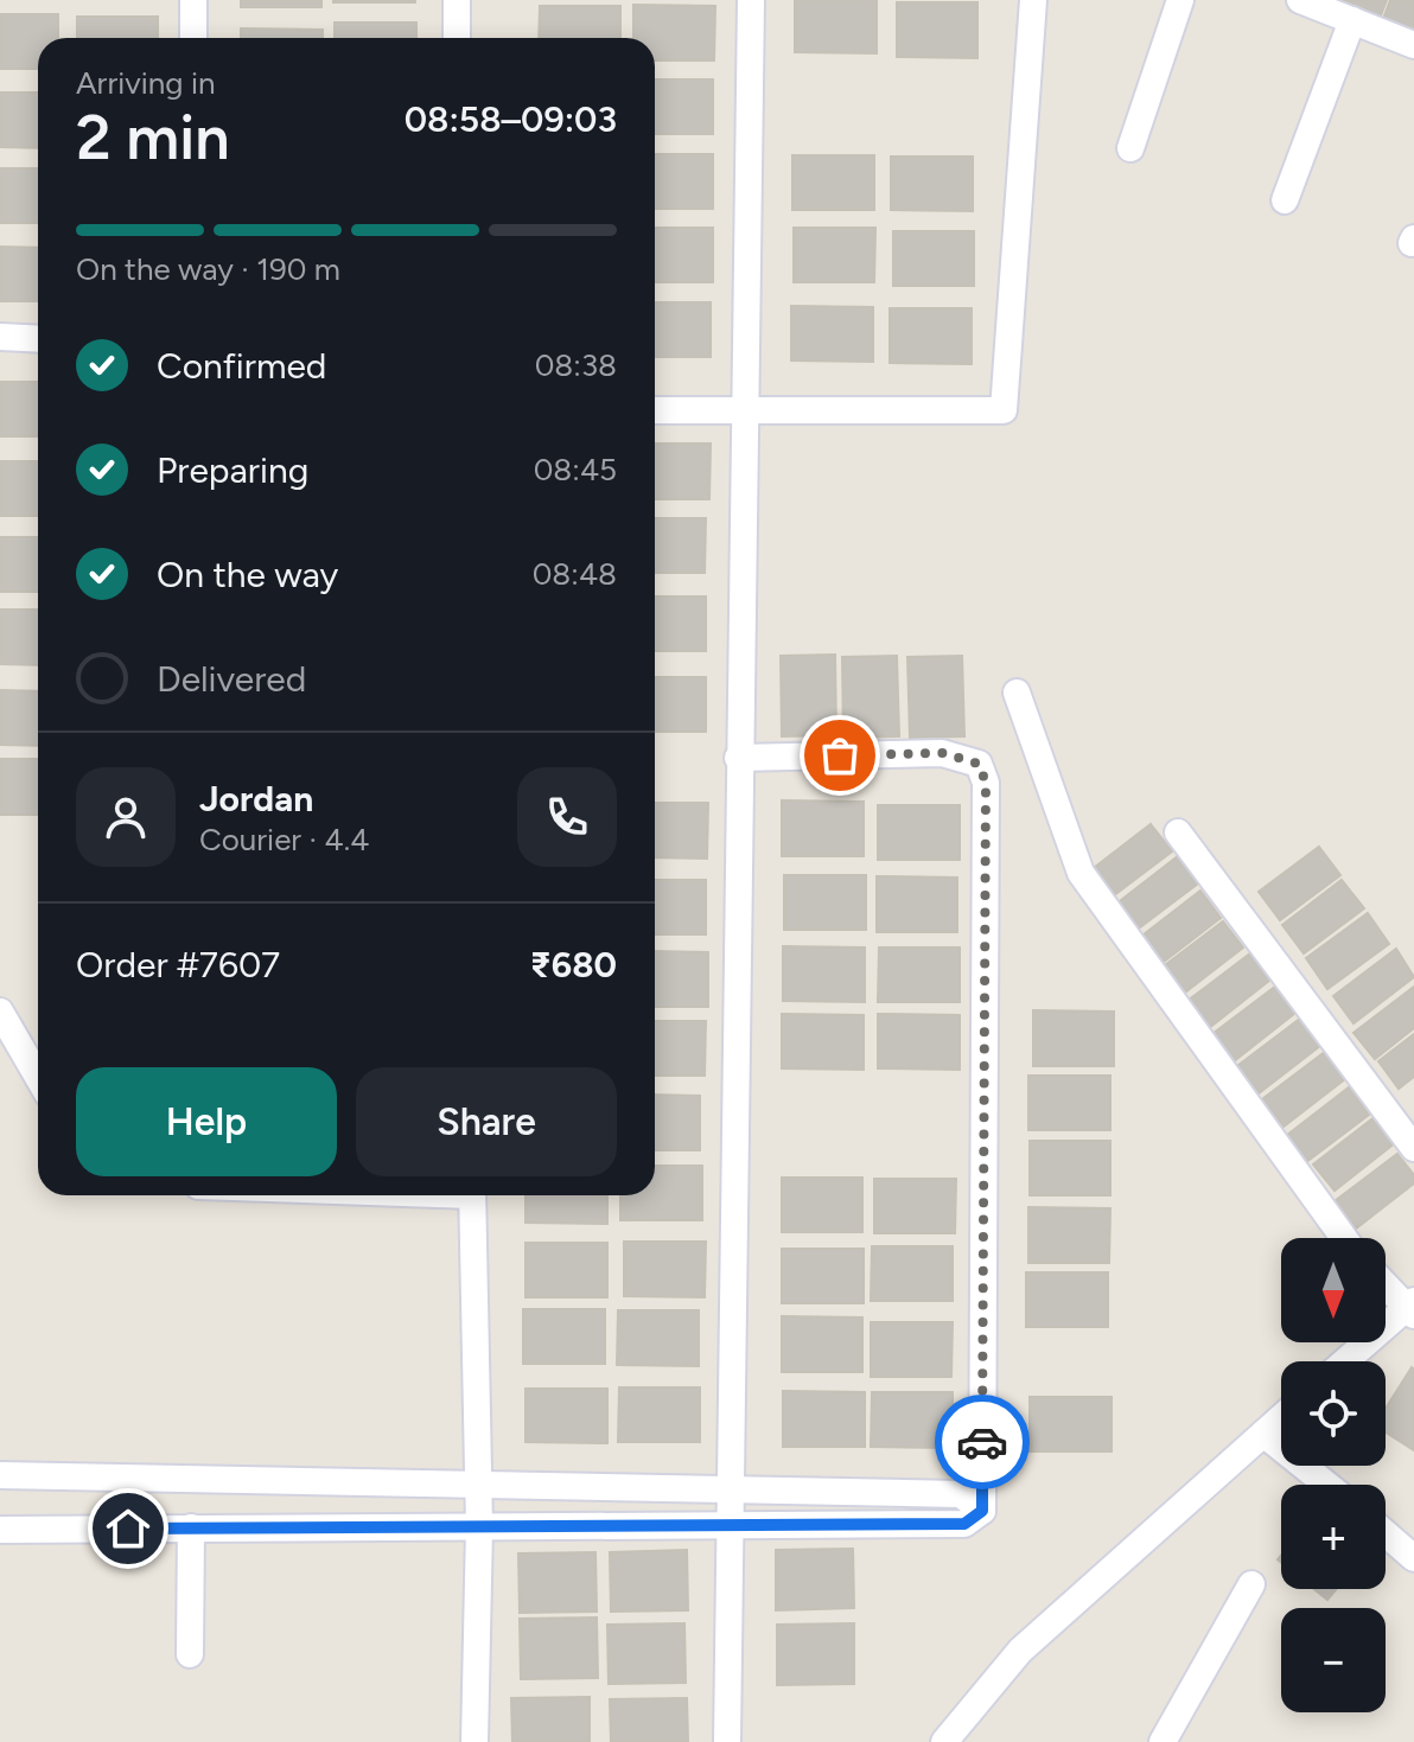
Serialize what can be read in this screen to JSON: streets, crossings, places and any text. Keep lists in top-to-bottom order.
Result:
{
  "north": "bottom",
  "page": {
    "heading": ["2 min", "Arriving in", "08:58–09:03"],
    "panel": [
      "Jordan",
      "Courier · 4.4",
      "Order #7607",
      "₹680"
    ],
    "bar": "On the way · 190 m",
    "list": [
      ["Confirmed", "08:38"],
      ["Preparing", "08:45"],
      ["On the way", "08:48"],
      "Delivered"
    ],
    "buttons": ["Help", "Share"],
    "map_buttons": ["+", "−"]
  }
}
